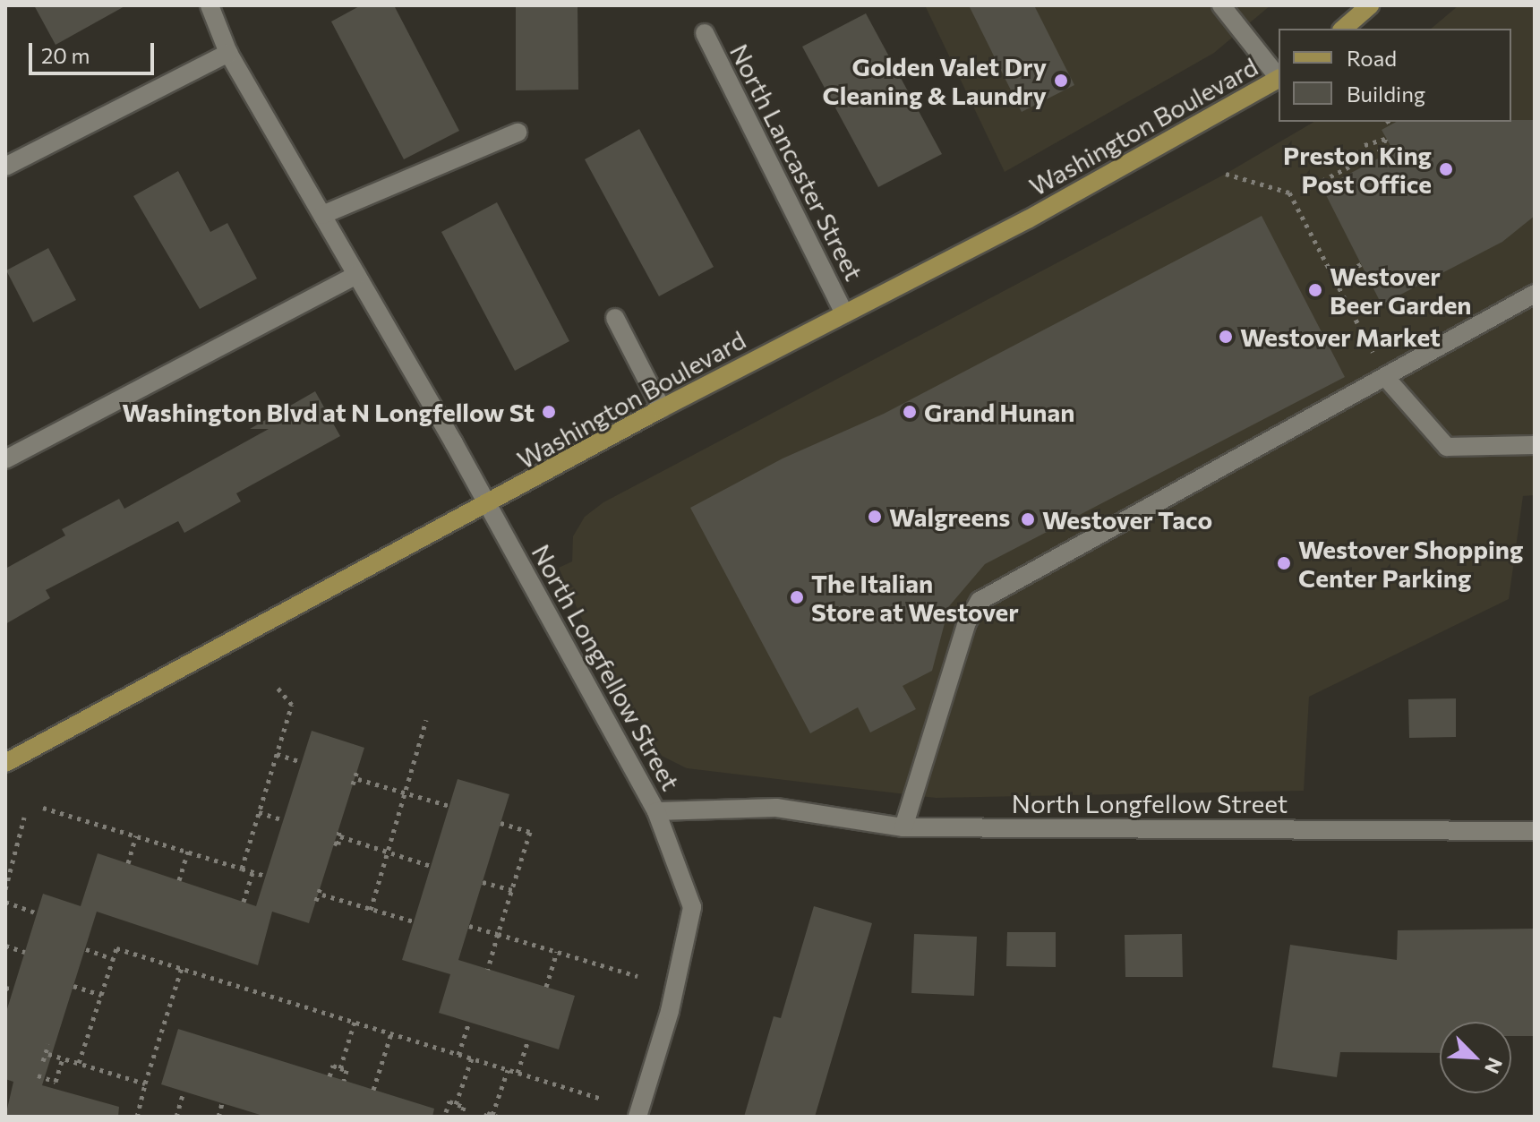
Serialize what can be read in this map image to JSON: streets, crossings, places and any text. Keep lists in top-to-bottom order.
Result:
{
  "streets": {
    "main road": ["Washington Boulevard"],
    "street": ["North Lancaster Street", "North Longfellow Street"]
  },
  "crossings": [
    ["Washington Boulevard", "North Lancaster Street"],
    ["Washington Boulevard", "North Longfellow Street"]
  ],
  "places": [
    "Golden Valet Dry Cleaning & Laundry",
    "Preston King Post Office",
    "Westover Beer Garden",
    "Westover Market",
    "Washington Blvd at N Longfellow St",
    "Grand Hunan",
    "Walgreens",
    "Westover Taco",
    "Westover Shopping Center Parking",
    "The Italian Store at Westover"
  ],
  "legend": ["Road", "Building"],
  "scale_bar": "20 m",
  "north": "bottom right"
}
